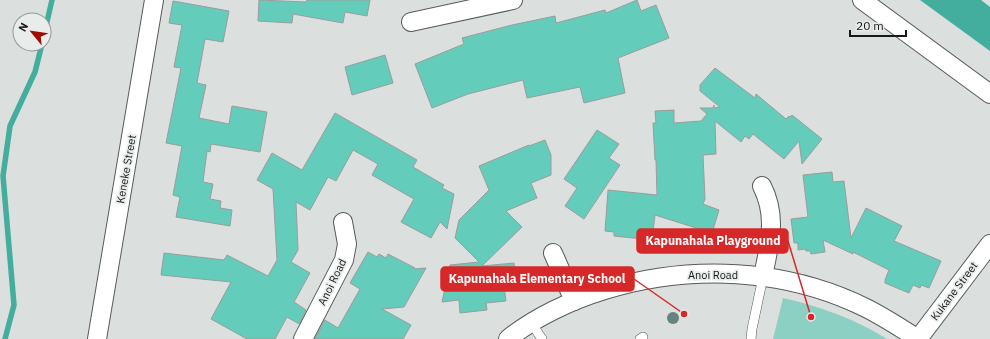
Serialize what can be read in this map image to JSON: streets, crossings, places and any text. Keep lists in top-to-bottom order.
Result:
{
  "streets": {
    "street": ["Keneke Street", "Anoi Road", "Kukane Street"]
  },
  "crossings": [
    ["Anoi Road", "Kukane Street"]
  ],
  "places": ["Kapunahala Elementary School", "Kapunahala Playground"],
  "scale_bar": "20 m",
  "north": "top left"
}
